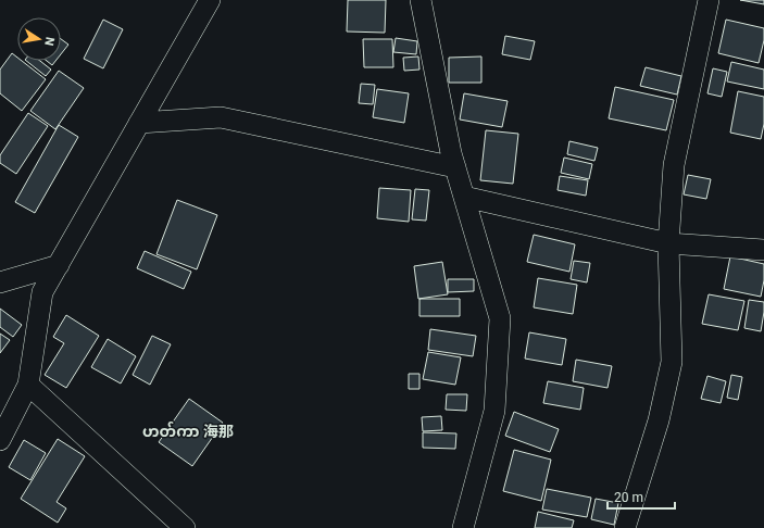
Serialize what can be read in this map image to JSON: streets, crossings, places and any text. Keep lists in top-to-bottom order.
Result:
{
  "districts": ["ဟတ်ကာ 海那"],
  "scale_bar": "20 m",
  "north": "right"
}
